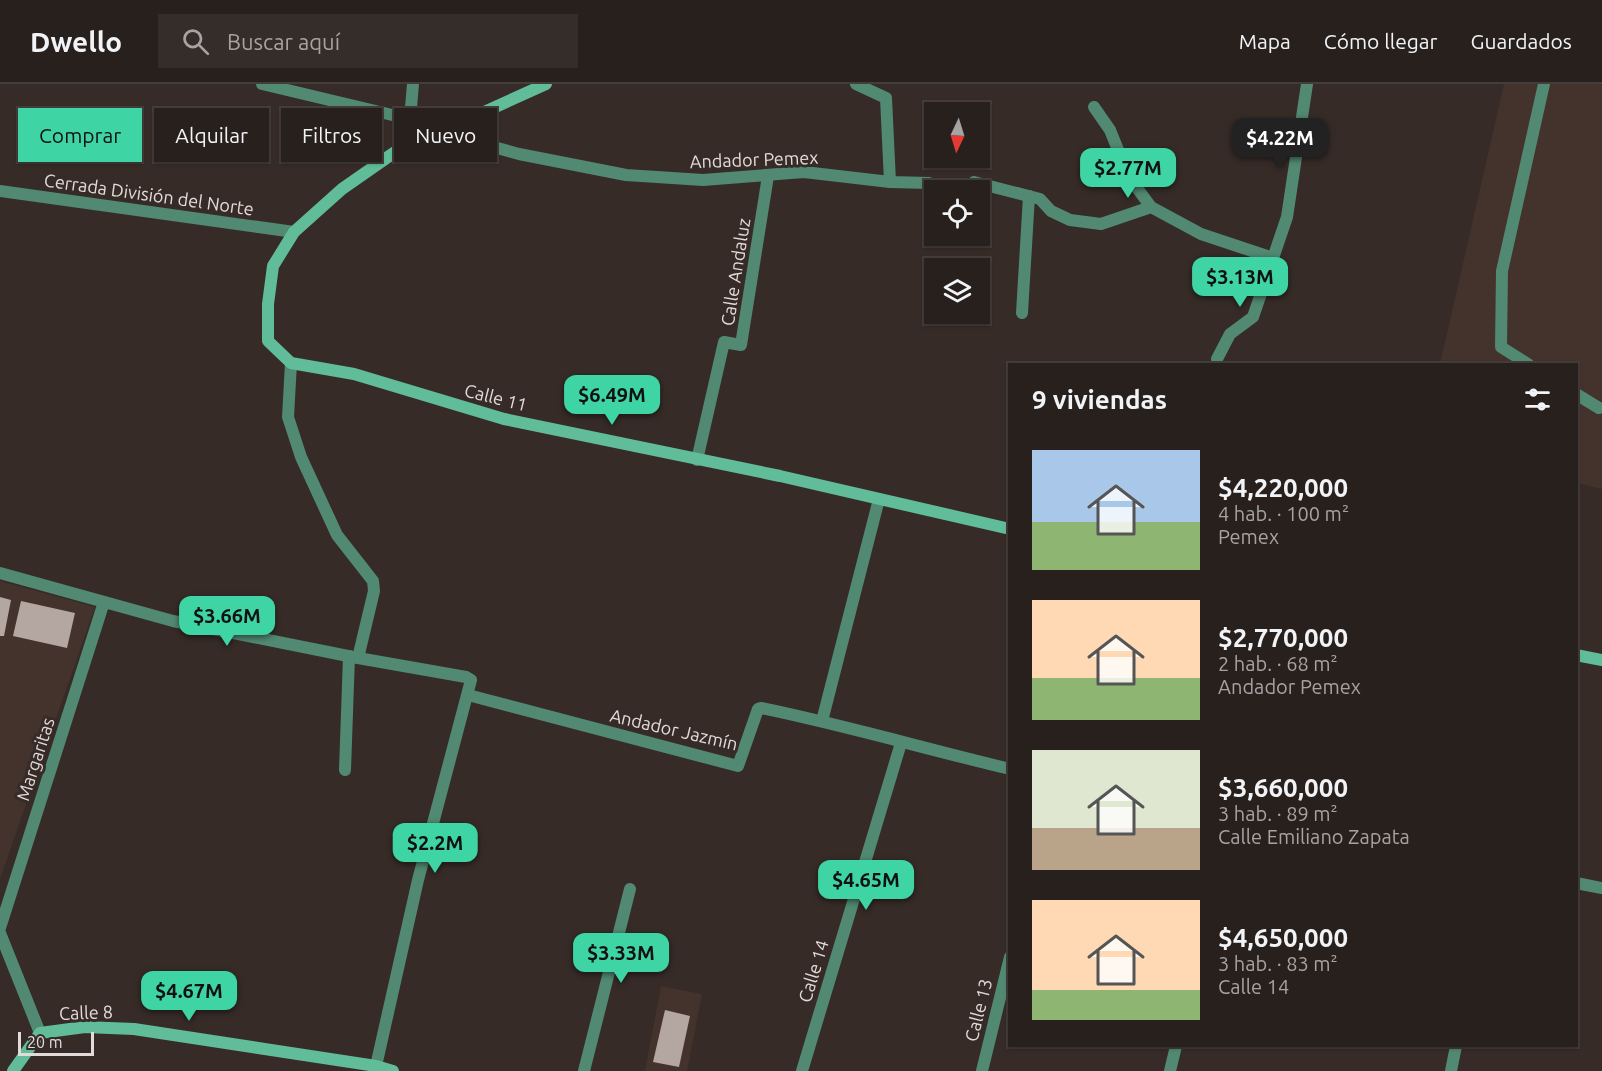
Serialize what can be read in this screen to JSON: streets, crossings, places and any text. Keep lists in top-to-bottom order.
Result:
{
  "streets": {
    "street": [
      "Andador Pemex",
      "Cerrada División del Norte",
      "Calle Andaluz",
      "Calle 11",
      "Andador Jazmín",
      "Margaritas",
      "Calle 14",
      "Calle 13",
      "Calle 8"
    ]
  },
  "crossings": [
    ["Andador Pemex", "Calle Andaluz"],
    ["Calle Andaluz", "Calle 11"],
    ["Andador Jazmín", "Calle 14"]
  ],
  "scale_bar": "20 m",
  "north": "bottom",
  "page": {
    "header": "Dwello",
    "search": "Buscar aquí",
    "nav": ["Mapa", "Cómo llegar", "Guardados"],
    "chip": [
      "Comprar",
      "Alquilar",
      "Filtros",
      "Nuevo"
    ],
    "price": [
      "$4.22M",
      "$2.77M",
      "$3.13M",
      "$6.49M",
      "$3.66M",
      "$2.2M",
      "$4.65M",
      "$3.33M",
      "$4.67M"
    ],
    "heading": "9 viviendas",
    "list": [
      {
        "name": "$4,220,000",
        "note": "4 hab. · 100 m² · Pemex"
      },
      {
        "name": "$2,770,000",
        "note": "2 hab. · 68 m² · Andador Pemex"
      },
      {
        "name": "$3,660,000",
        "note": "3 hab. · 89 m² · Calle Emiliano Zapata"
      },
      {
        "name": "$4,650,000",
        "note": "3 hab. · 83 m² · Calle 14"
      }
    ],
    "scale": "20 m"
  }
}
